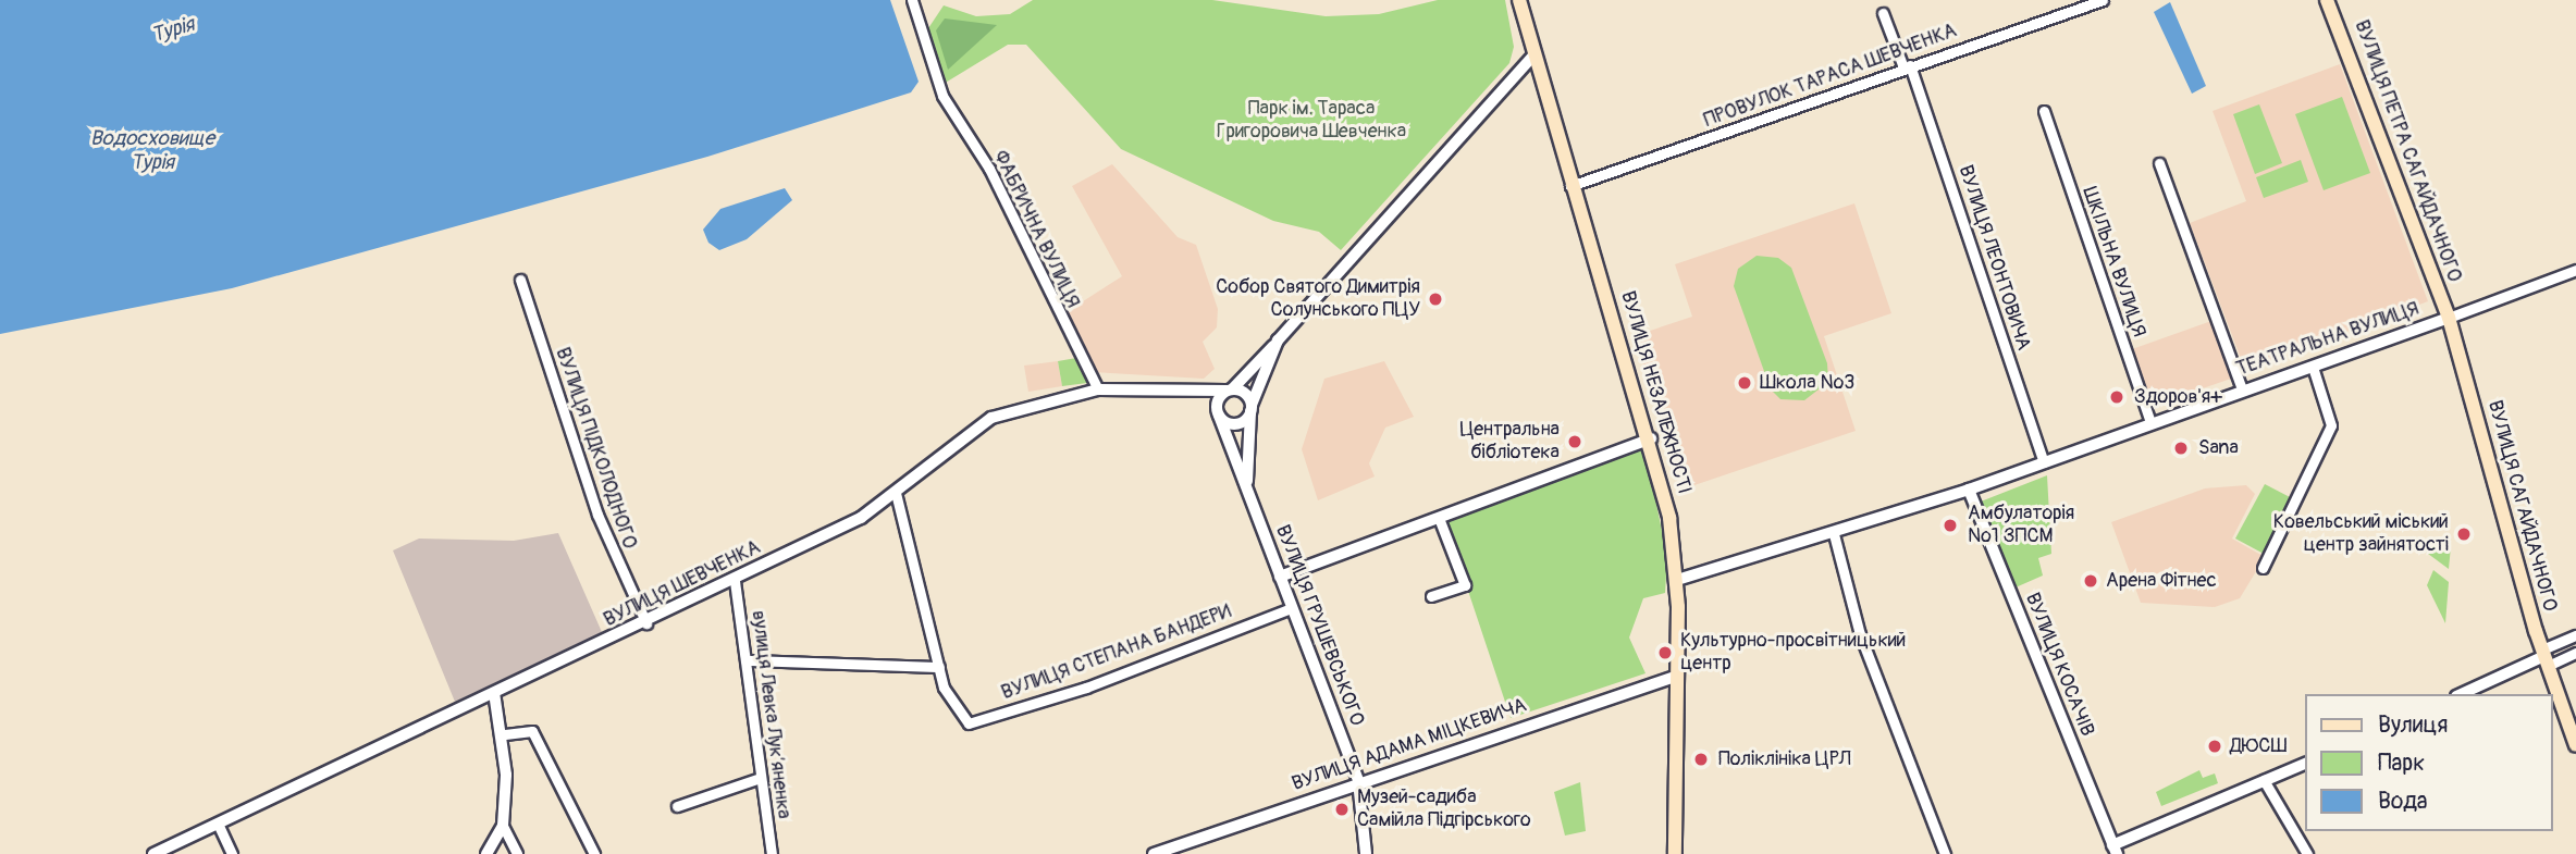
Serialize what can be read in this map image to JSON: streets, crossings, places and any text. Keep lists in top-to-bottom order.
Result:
{
  "streets": {
    "main road": ["ВУЛИЦЯ ПЕТРА САГАЙДАЧНОГО", "ВУЛИЦЯ НЕЗАЛЕЖНОСТІ", "ВУЛИЦЯ САГАЙДАЧНОГО"],
    "street": [
      "ПРОВУЛОК ТАРАСА ШЕВЧЕНКА",
      "ФАБРИЧНА ВУЛИЦЯ",
      "ВУЛИЦЯ ЛЕОНТОВИЧА",
      "ШКІЛЬНА ВУЛИЦЯ",
      "ТЕАТРАЛЬНА ВУЛИЦЯ",
      "ВУЛИЦЯ ПІДКОЛОДНОГО",
      "ВУЛИЦЯ ШЕВЧЕНКА",
      "ВУЛИЦЯ ГРУШЕВСЬКОГО",
      "ВУЛИЦЯ СТЕПАНА БАНДЕРИ",
      "ВУЛИЦЯ КОСАЧІВ",
      "вулиця Левка Лукʼяненка",
      "ВУЛИЦЯ АДАМА МІЦКЕВИЧА"
    ]
  },
  "crossings": [
    ["ПРОВУЛОК ТАРАСА ШЕВЧЕНКА", "ВУЛИЦЯ ЛЕОНТОВИЧА"],
    ["ПРОВУЛОК ТАРАСА ШЕВЧЕНКА", "ВУЛИЦЯ НЕЗАЛЕЖНОСТІ"],
    ["ВУЛИЦЯ ПЕТРА САГАЙДАЧНОГО", "ТЕАТРАЛЬНА ВУЛИЦЯ"],
    ["ВУЛИЦЯ ПЕТРА САГАЙДАЧНОГО", "ВУЛИЦЯ САГАЙДАЧНОГО"],
    ["ФАБРИЧНА ВУЛИЦЯ", "ВУЛИЦЯ ШЕВЧЕНКА"],
    ["ВУЛИЦЯ ЛЕОНТОВИЧА", "ТЕАТРАЛЬНА ВУЛИЦЯ"],
    ["ШКІЛЬНА ВУЛИЦЯ", "ТЕАТРАЛЬНА ВУЛИЦЯ"],
    ["ТЕАТРАЛЬНА ВУЛИЦЯ", "ВУЛИЦЯ НЕЗАЛЕЖНОСТІ"],
    ["ТЕАТРАЛЬНА ВУЛИЦЯ", "ВУЛИЦЯ САГАЙДАЧНОГО"],
    ["ТЕАТРАЛЬНА ВУЛИЦЯ", "ВУЛИЦЯ КОСАЧІВ"],
    ["ВУЛИЦЯ НЕЗАЛЕЖНОСТІ", "ВУЛИЦЯ АДАМА МІЦКЕВИЧА"],
    ["ВУЛИЦЯ ПІДКОЛОДНОГО", "ВУЛИЦЯ ШЕВЧЕНКА"],
    ["ВУЛИЦЯ ШЕВЧЕНКА", "ВУЛИЦЯ СТЕПАНА БАНДЕРИ"],
    ["ВУЛИЦЯ ШЕВЧЕНКА", "вулиця Левка Лукʼяненка"],
    ["ВУЛИЦЯ ГРУШЕВСЬКОГО", "ВУЛИЦЯ СТЕПАНА БАНДЕРИ"],
    ["ВУЛИЦЯ ГРУШЕВСЬКОГО", "ВУЛИЦЯ АДАМА МІЦКЕВИЧА"]
  ],
  "water": ["Турія", "Водосховище Турія"],
  "parks": ["Парк ім. Тараса Григоровича Шевченка"],
  "places": [
    "Собор Святого Димитрія Солунського ПЦУ",
    "Школа №3",
    "Здоров'я+",
    "Центральна бібліотека",
    "Sana",
    "Амбулаторія №1 ЗПСМ",
    "Ковельський міський центр зайнятості",
    "Арена Фітнес",
    "Культурно-просвітницький центр",
    "ДЮСШ",
    "Поліклініка ЦРЛ",
    "Музей-садиба Самійла Підгірського"
  ],
  "legend": ["Вулиця", "Парк", "Вода"]
}
